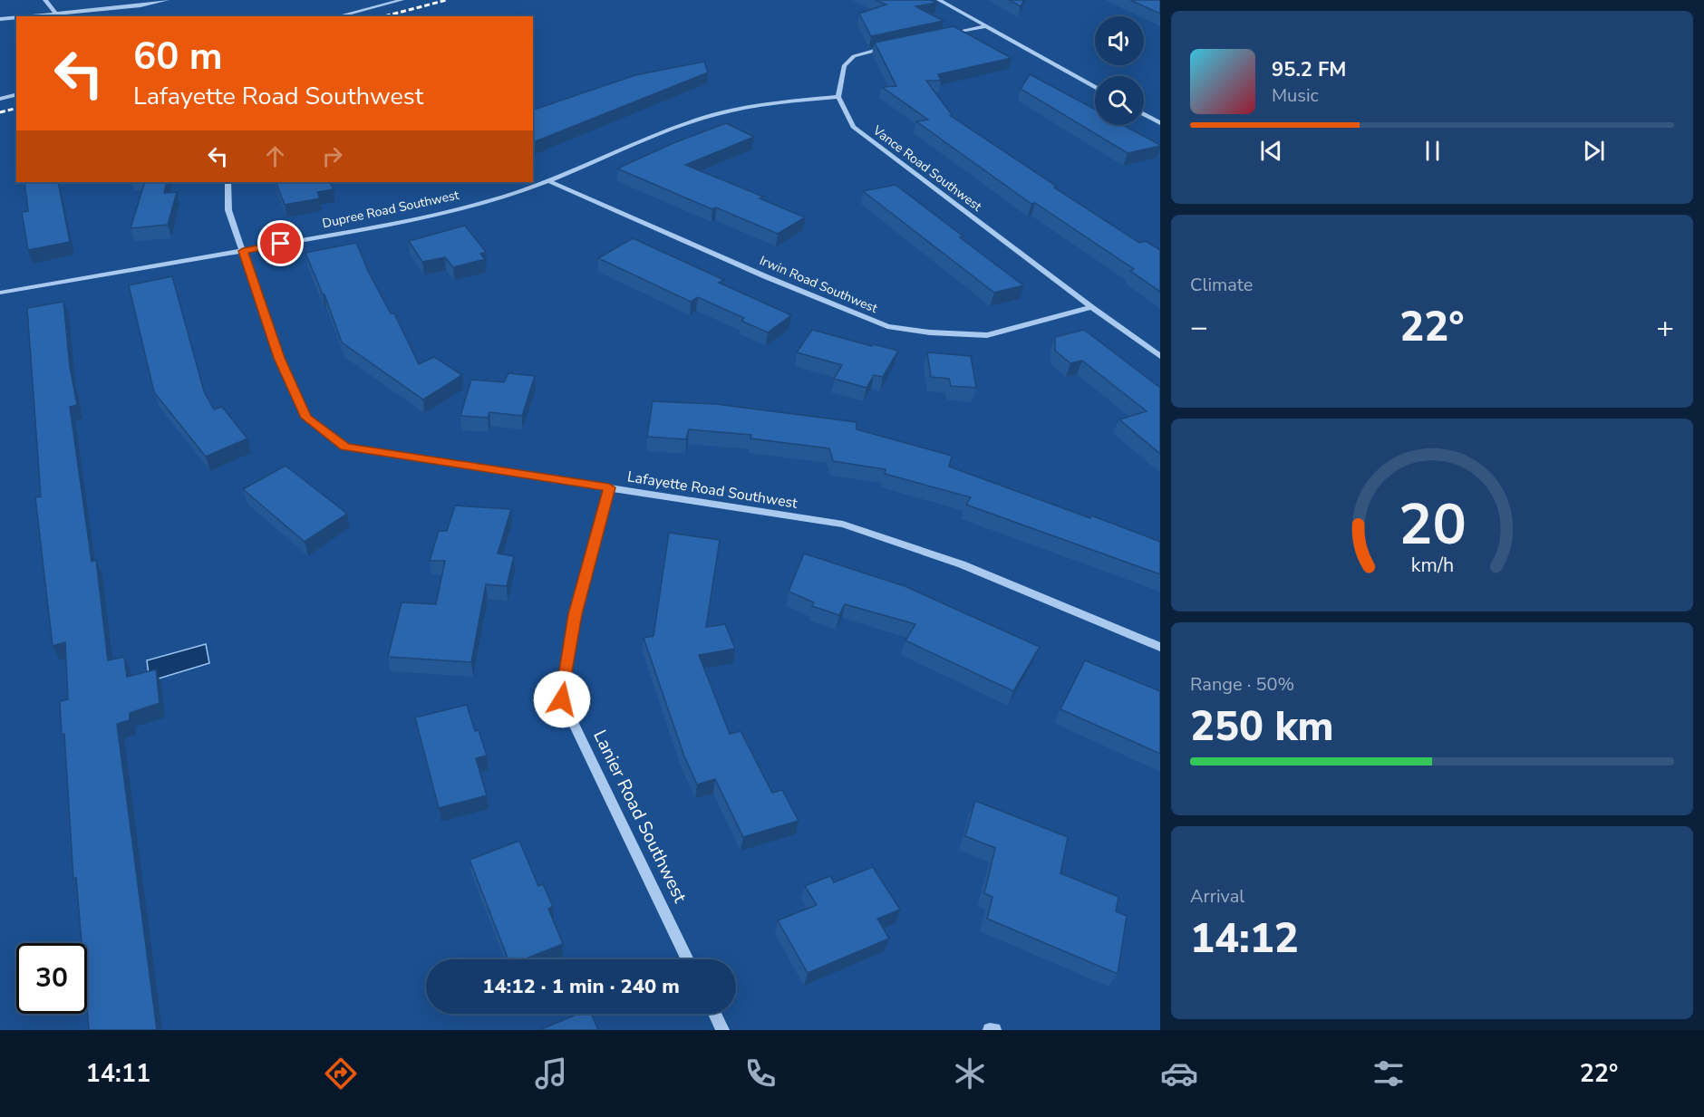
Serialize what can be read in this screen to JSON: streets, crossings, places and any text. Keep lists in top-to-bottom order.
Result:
{
  "streets": {
    "street": [
      "Vance Road Southwest",
      "Dupree Road Southwest",
      "Irwin Road Southwest",
      "Lafayette Road Southwest",
      "Lanier Road Southwest"
    ]
  },
  "crossings": [
    ["Vance Road Southwest", "Dupree Road Southwest"],
    ["Vance Road Southwest", "Irwin Road Southwest"],
    ["Dupree Road Southwest", "Irwin Road Southwest"],
    ["Dupree Road Southwest", "Lafayette Road Southwest"],
    ["Lafayette Road Southwest", "Lanier Road Southwest"]
  ],
  "page": {
    "turn": ["60 m", "Lafayette Road Southwest"],
    "song": ["95.2 FM", "Music"],
    "tile": [
      "Climate",
      ["Range · 50%", "250 km"],
      ["Arrival", "14:12"]
    ],
    "heat": ["−", "22°", "+"],
    "limit": "30",
    "trip": "14:12 · 1 min · 240 m",
    "tabs": ["14:11", "22°"],
    "gauge": ["20", "km/h"]
  }
}
